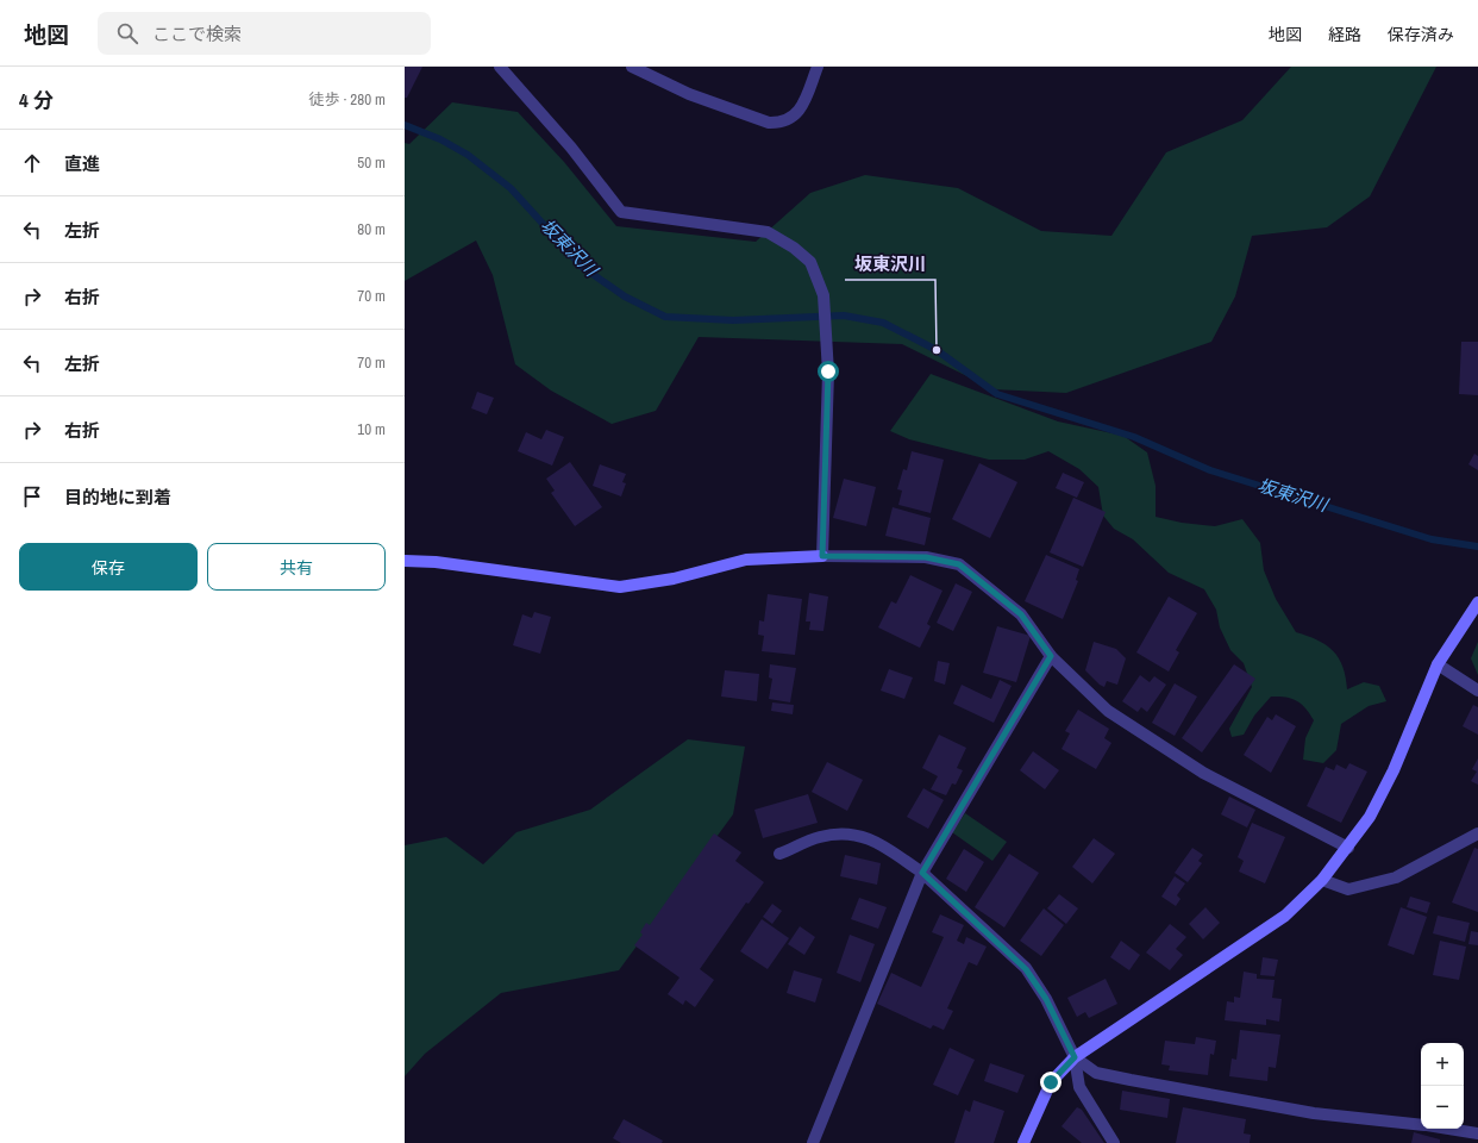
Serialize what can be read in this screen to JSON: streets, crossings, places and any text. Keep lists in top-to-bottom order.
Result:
{
  "water": ["坂東沢川"],
  "places": ["坂東沢川"],
  "page": {
    "header": "地図",
    "search": "ここで検索",
    "nav": ["地図", "経路", "保存済み"],
    "heading": ["4 分", "徒歩 · 280 m"],
    "list": [
      ["直進", "50 m"],
      ["左折", "80 m"],
      ["右折", "70 m"],
      ["左折", "70 m"],
      ["右折", "10 m"],
      "目的地に到着"
    ],
    "buttons": ["保存", "共有"],
    "map_buttons": ["+", "−"]
  }
}
